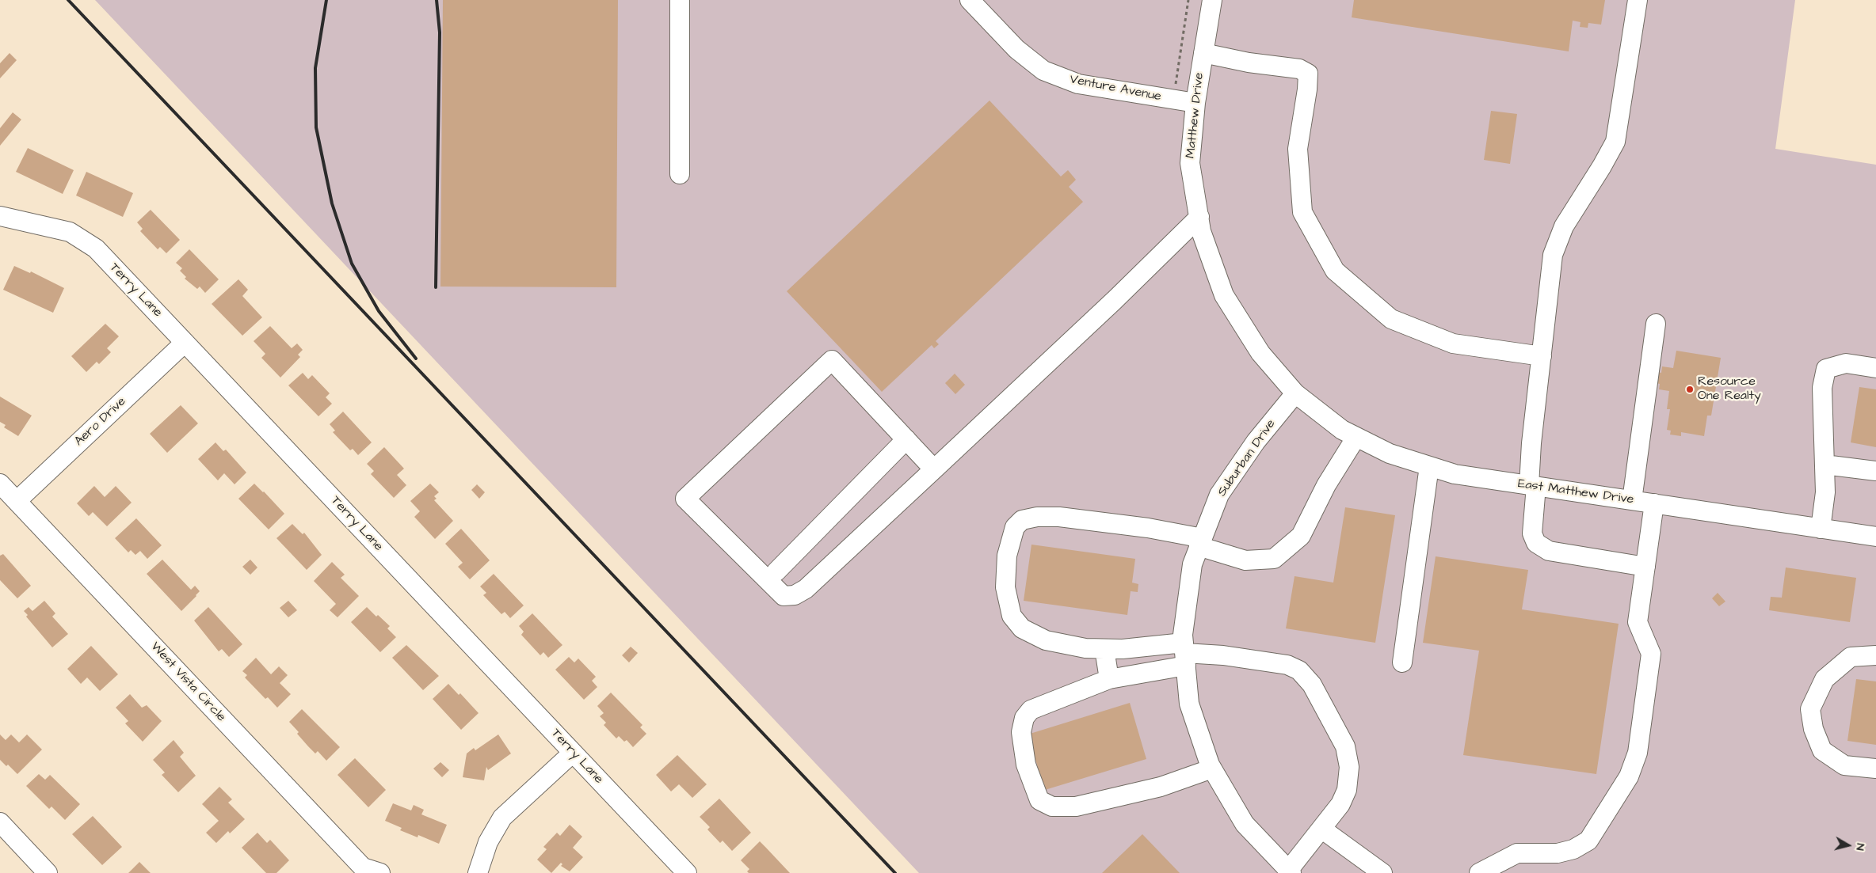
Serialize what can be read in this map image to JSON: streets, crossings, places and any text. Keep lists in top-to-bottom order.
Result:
{
  "streets": {
    "street": [
      "Venture Avenue",
      "Matthew Drive",
      "Terry Lane",
      "Aero Drive",
      "Suburban Drive",
      "East Matthew Drive",
      "West Vista Circle"
    ]
  },
  "crossings": [
    ["Venture Avenue", "Matthew Drive"],
    ["Matthew Drive", "Suburban Drive"],
    ["Matthew Drive", "East Matthew Drive"],
    ["Terry Lane", "Aero Drive"],
    ["Aero Drive", "West Vista Circle"],
    ["Suburban Drive", "East Matthew Drive"]
  ],
  "places": ["Resource One Realty"],
  "north": "right"
}
